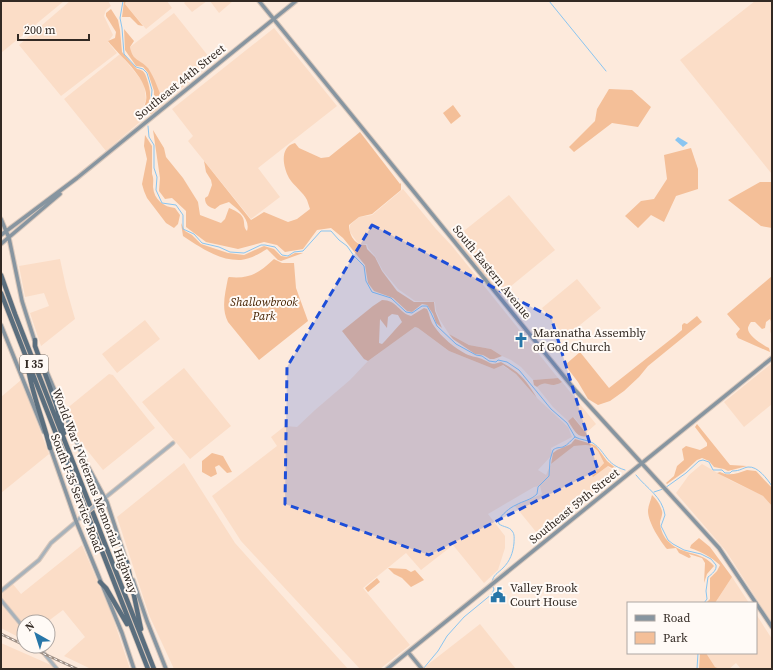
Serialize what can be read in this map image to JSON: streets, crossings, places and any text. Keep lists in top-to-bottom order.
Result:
{
  "streets": {
    "highway": ["I 35", "World War I Veterans Memorial Highway"],
    "main road": [
      "Southeast 44th Street",
      "South Eastern Avenue",
      "South I-35 Service Road",
      "Southeast 59th Street"
    ]
  },
  "crossings": [
    ["Southeast 44th Street", "South Eastern Avenue"],
    ["Southeast 44th Street", "South I-35 Service Road"],
    ["South Eastern Avenue", "Southeast 59th Street"]
  ],
  "parks": ["Shallowbrook Park"],
  "places": {
    "church": ["Maranatha Assembly of God Church"],
    "public building": ["Valley Brook Court House"]
  },
  "legend": ["Road", "Park"],
  "scale_bar": "200 m",
  "north": "top left"
}
